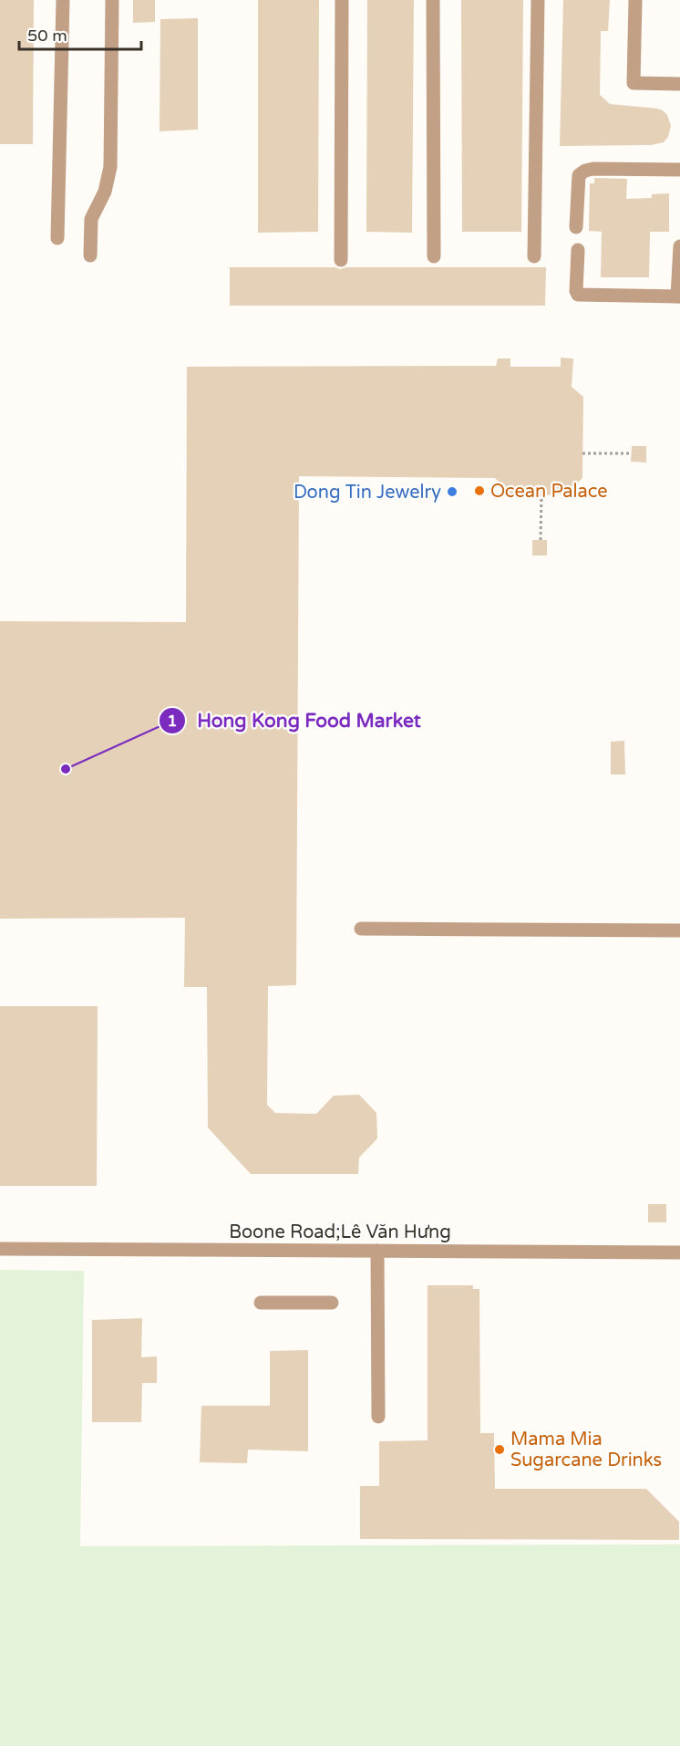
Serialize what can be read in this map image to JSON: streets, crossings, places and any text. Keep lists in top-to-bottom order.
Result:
{
  "streets": {
    "street": ["Boone Road;Lê Văn Hưng"]
  },
  "places": [
    "Ocean Palace",
    "Dong Tin Jewelry",
    "Hong Kong Food Market",
    "Mama Mia Sugarcane Drinks"
  ],
  "scale_bar": "50 m"
}
